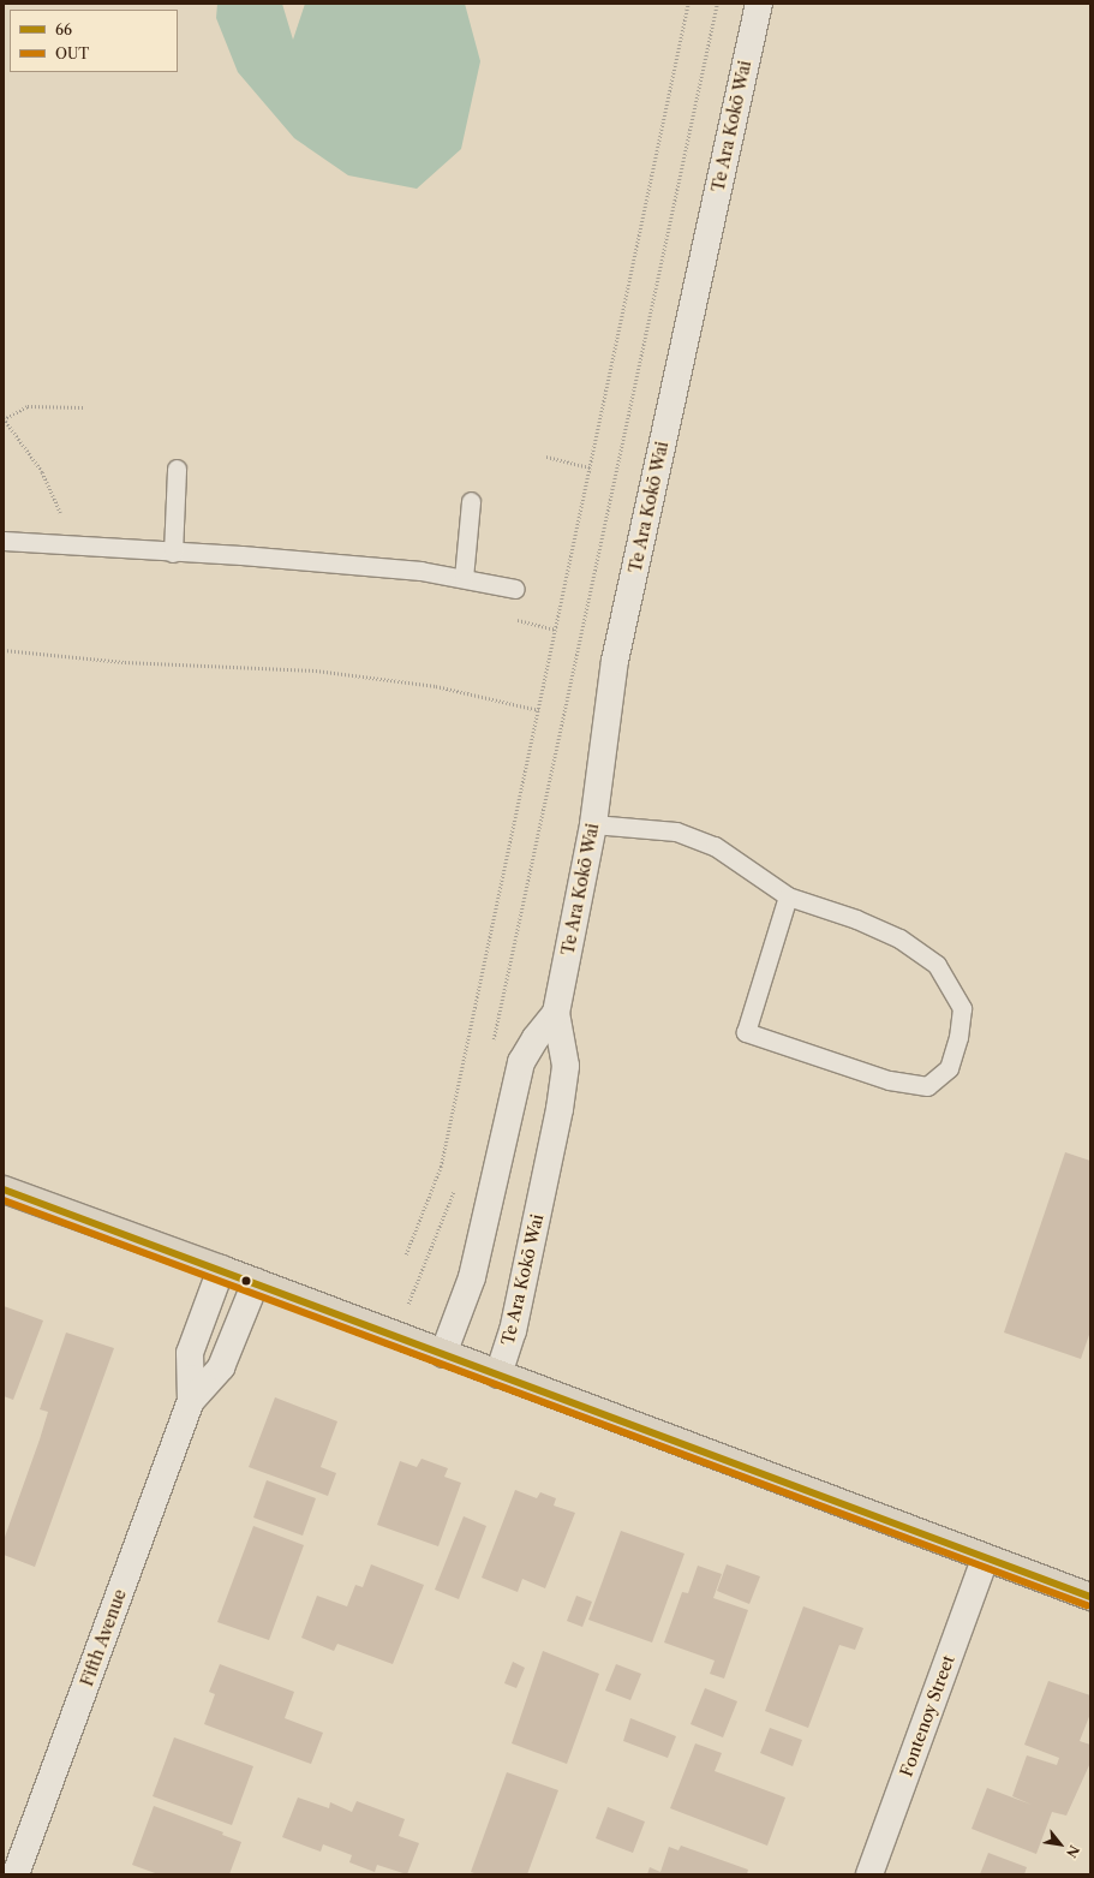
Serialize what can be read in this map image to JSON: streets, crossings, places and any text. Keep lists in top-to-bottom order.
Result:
{
  "streets": {
    "street": ["Te Ara Kokō Wai", "Fifth Avenue", "Fontenoy Street"]
  },
  "lines": ["transit line 66", "transit line OUT"],
  "legend": ["66", "OUT"],
  "north": "bottom right"
}
